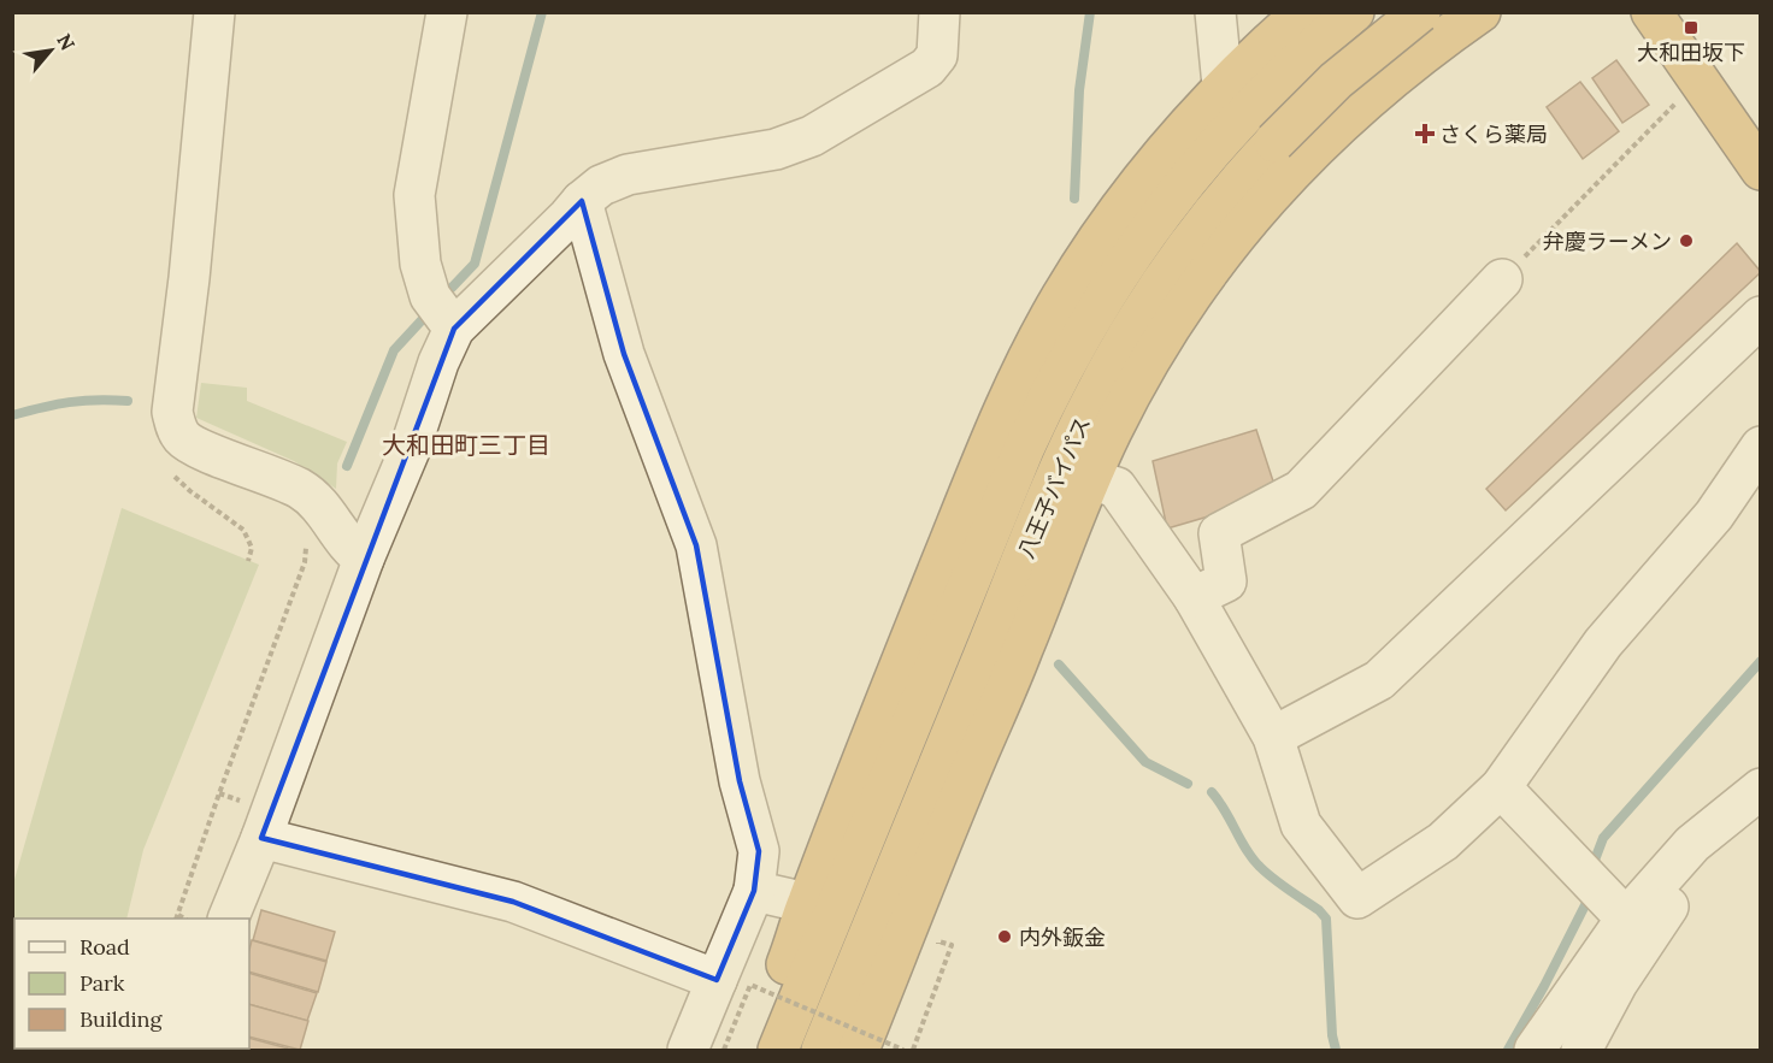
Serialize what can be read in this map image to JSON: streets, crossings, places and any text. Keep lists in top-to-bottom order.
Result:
{
  "streets": {
    "highway": ["八王子バイパス"]
  },
  "districts": ["大和田町三丁目"],
  "places": {
    "transit": ["大和田坂下"],
    "health": ["さくら薬局"],
    "other": ["弁慶ラーメン", "内外鈑金"]
  },
  "legend": ["Road", "Park", "Building"],
  "north": "top right"
}
